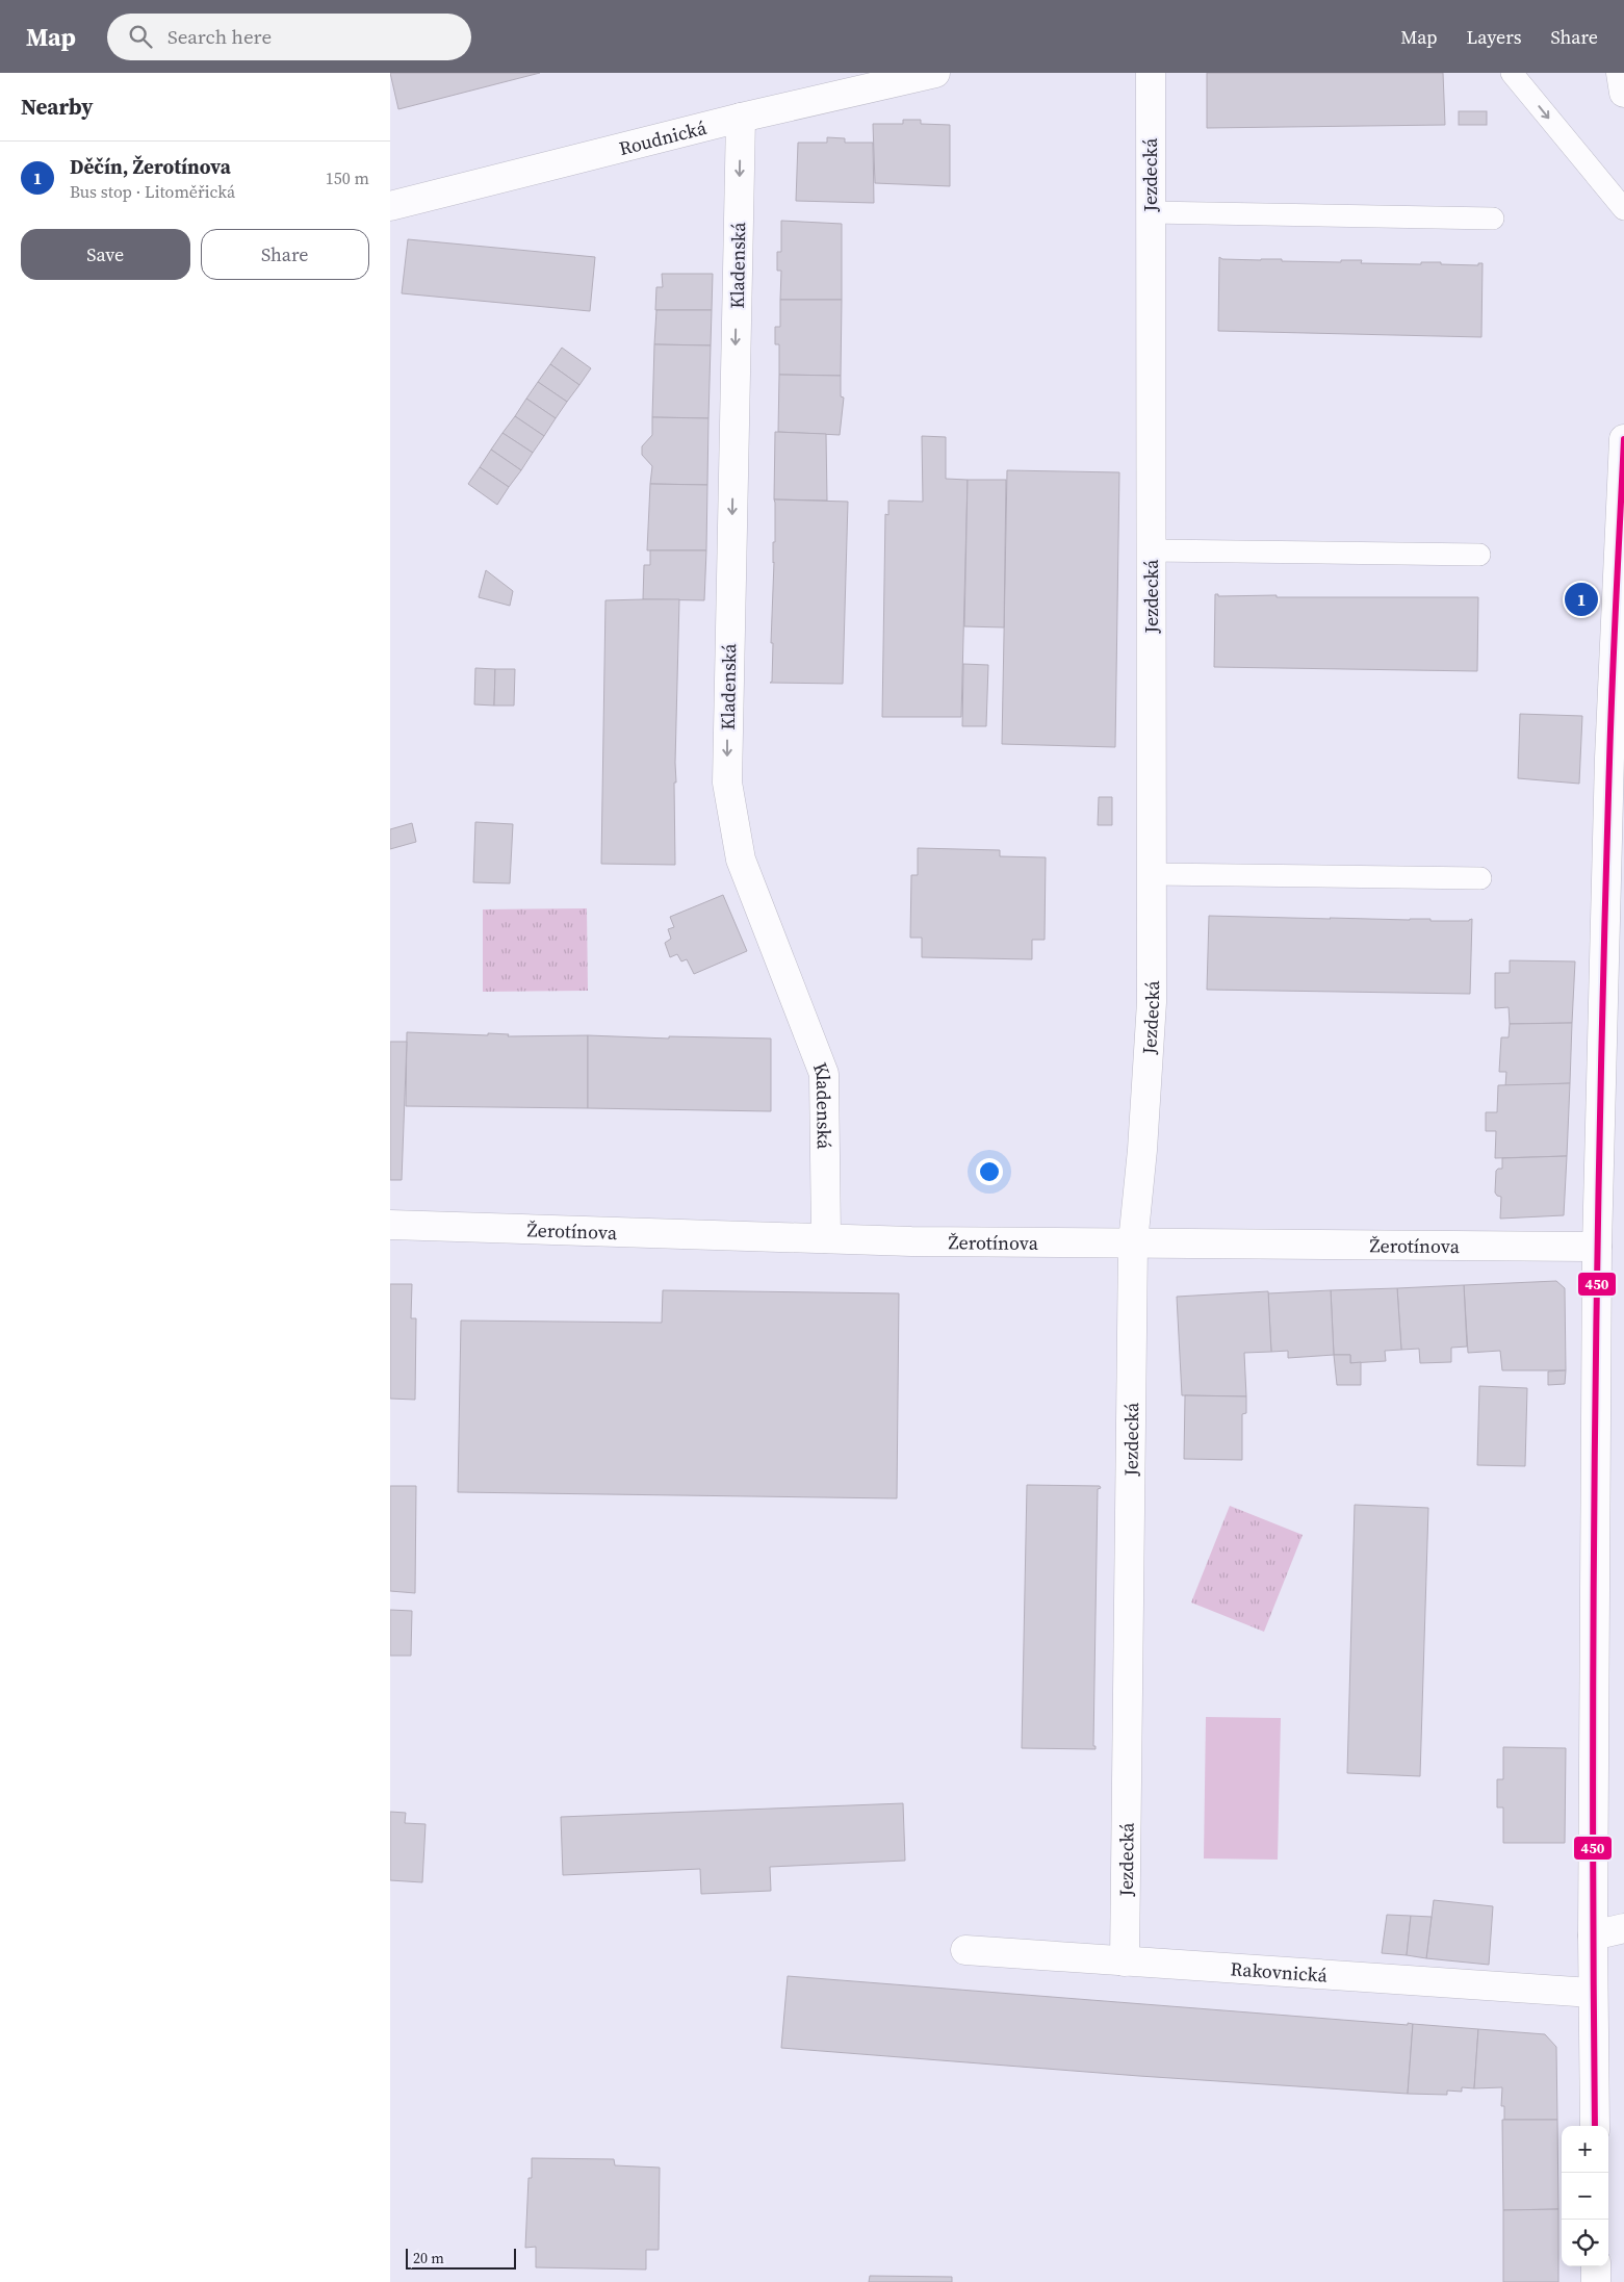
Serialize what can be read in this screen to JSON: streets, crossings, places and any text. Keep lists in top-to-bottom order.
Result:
{
  "streets": {
    "street": [
      "Roudnická",
      "Jezdecká",
      "Kladenská",
      "Žerotínova",
      "Rakovnická"
    ]
  },
  "crossings": [
    ["Roudnická", "Kladenská"],
    ["Jezdecká", "Žerotínova"],
    ["Jezdecká", "Rakovnická"],
    ["Kladenská", "Žerotínova"]
  ],
  "one_way": ["Kladenská"],
  "lines": ["transit line 450"],
  "scale_bar": "20 m",
  "page": {
    "header": "Map",
    "search": "Search here",
    "nav": ["Map", "Layers", "Share"],
    "heading": "Nearby",
    "list": [
      {
        "mark": "1",
        "name": "Děčín, Žerotínova",
        "note": "Bus stop · Litoměřická",
        "value": "150 m"
      }
    ],
    "buttons": ["Save", "Share"],
    "pins": "1",
    "map_buttons": ["+", "−"],
    "scale": "20 m"
  }
}
